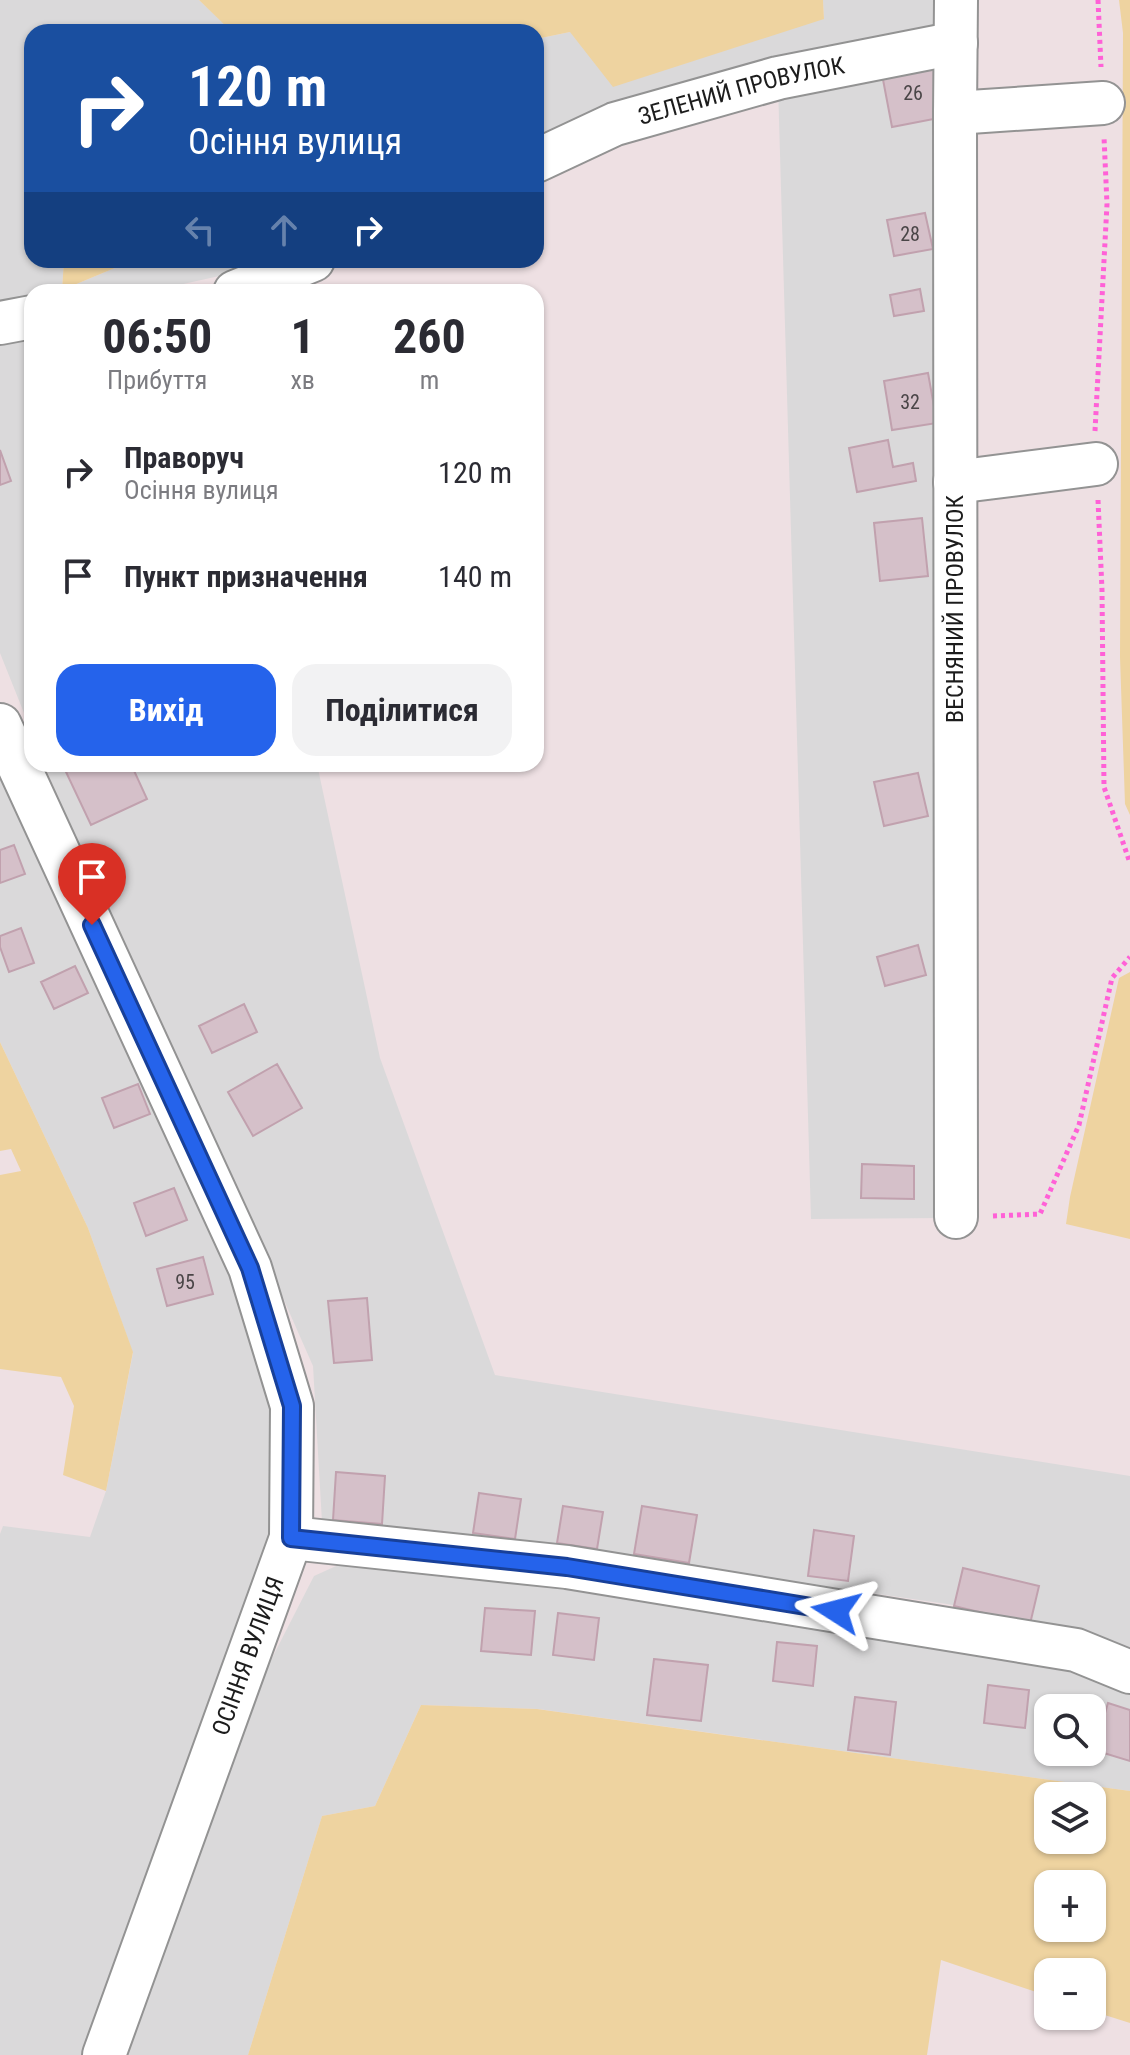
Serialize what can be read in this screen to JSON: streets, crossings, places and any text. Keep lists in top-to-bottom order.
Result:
{
  "streets": {
    "street": ["ЗЕЛЕНИЙ ПРОВУЛОК", "ВЕСНЯНИЙ ПРОВУЛОК", "ОСІННЯ ВУЛИЦЯ"]
  },
  "crossings": [
    ["ЗЕЛЕНИЙ ПРОВУЛОК", "ВЕСНЯНИЙ ПРОВУЛОК"]
  ],
  "house_numbers": [
    "26",
    "28",
    "32",
    "95"
  ],
  "page": {
    "turn": ["120 m", "Осіння вулиця"],
    "eta": [
      "06:50",
      "Прибуття",
      "1",
      "хв",
      "260",
      "m"
    ],
    "list": [
      {
        "name": "Праворуч",
        "note": "Осіння вулиця",
        "value": "120 m"
      },
      {
        "name": "Пункт призначення",
        "value": "140 m"
      }
    ],
    "buttons": ["Вихід", "Поділитися"],
    "map_buttons": ["+", "−"]
  }
}
